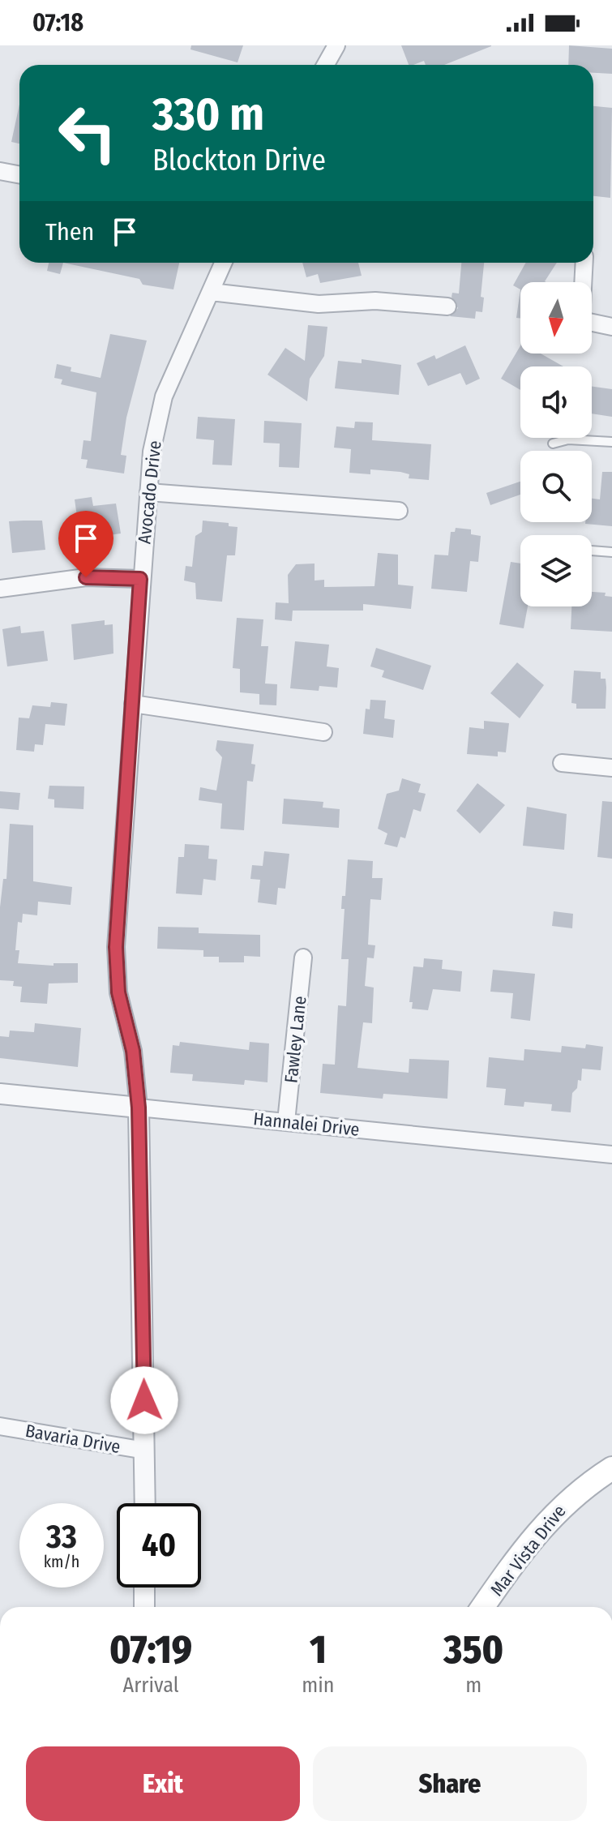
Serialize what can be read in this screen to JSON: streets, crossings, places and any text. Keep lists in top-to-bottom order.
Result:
{
  "streets": {
    "main road": ["Mar Vista Drive"],
    "street": [
      "Avocado Drive",
      "Fawley Lane",
      "Hannalei Drive",
      "Bavaria Drive"
    ]
  },
  "crossings": [
    ["Avocado Drive", "Hannalei Drive"],
    ["Avocado Drive", "Bavaria Drive"],
    ["Fawley Lane", "Hannalei Drive"]
  ],
  "north": "bottom",
  "page": {
    "status": "07:18",
    "turn": ["330 m", "Blockton Drive"],
    "then": "Then",
    "speed": "33 km/h",
    "limit": "40",
    "eta": [
      "07:19",
      "Arrival",
      "1",
      "min",
      "350",
      "m"
    ],
    "buttons": ["Exit", "Share"]
  }
}
